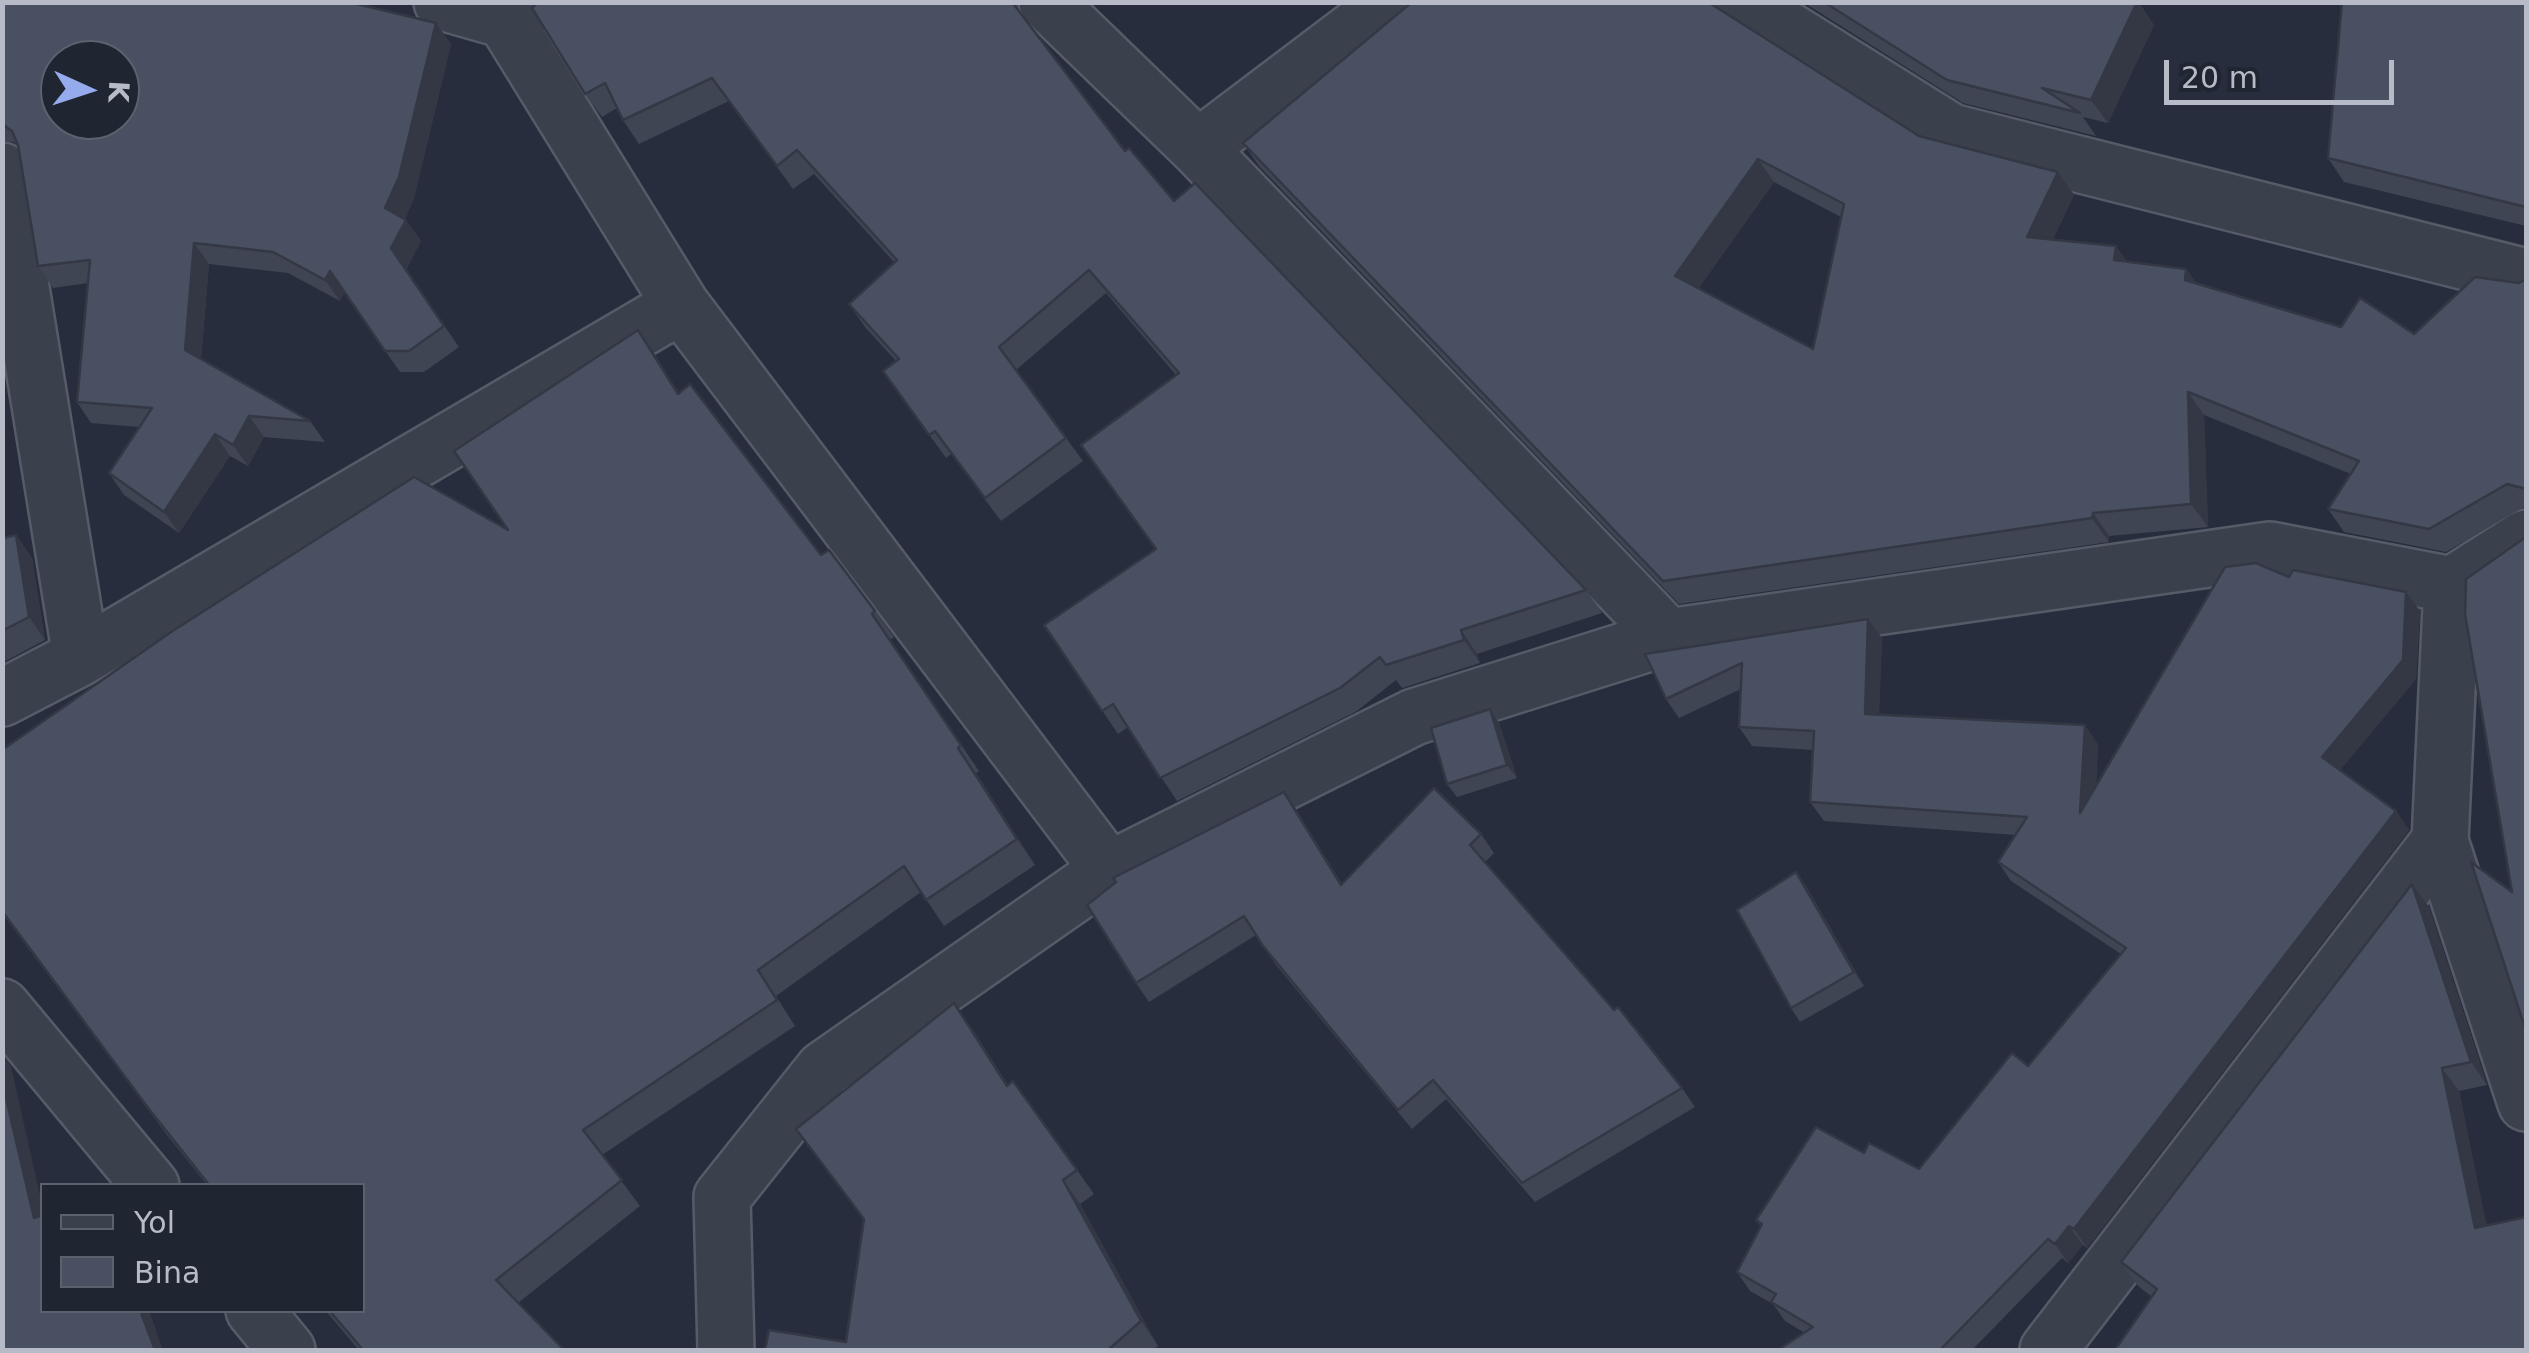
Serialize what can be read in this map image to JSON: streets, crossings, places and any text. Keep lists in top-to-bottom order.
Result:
{
  "legend": ["Yol", "Bina"],
  "scale_bar": "20 m",
  "north": "right"
}
